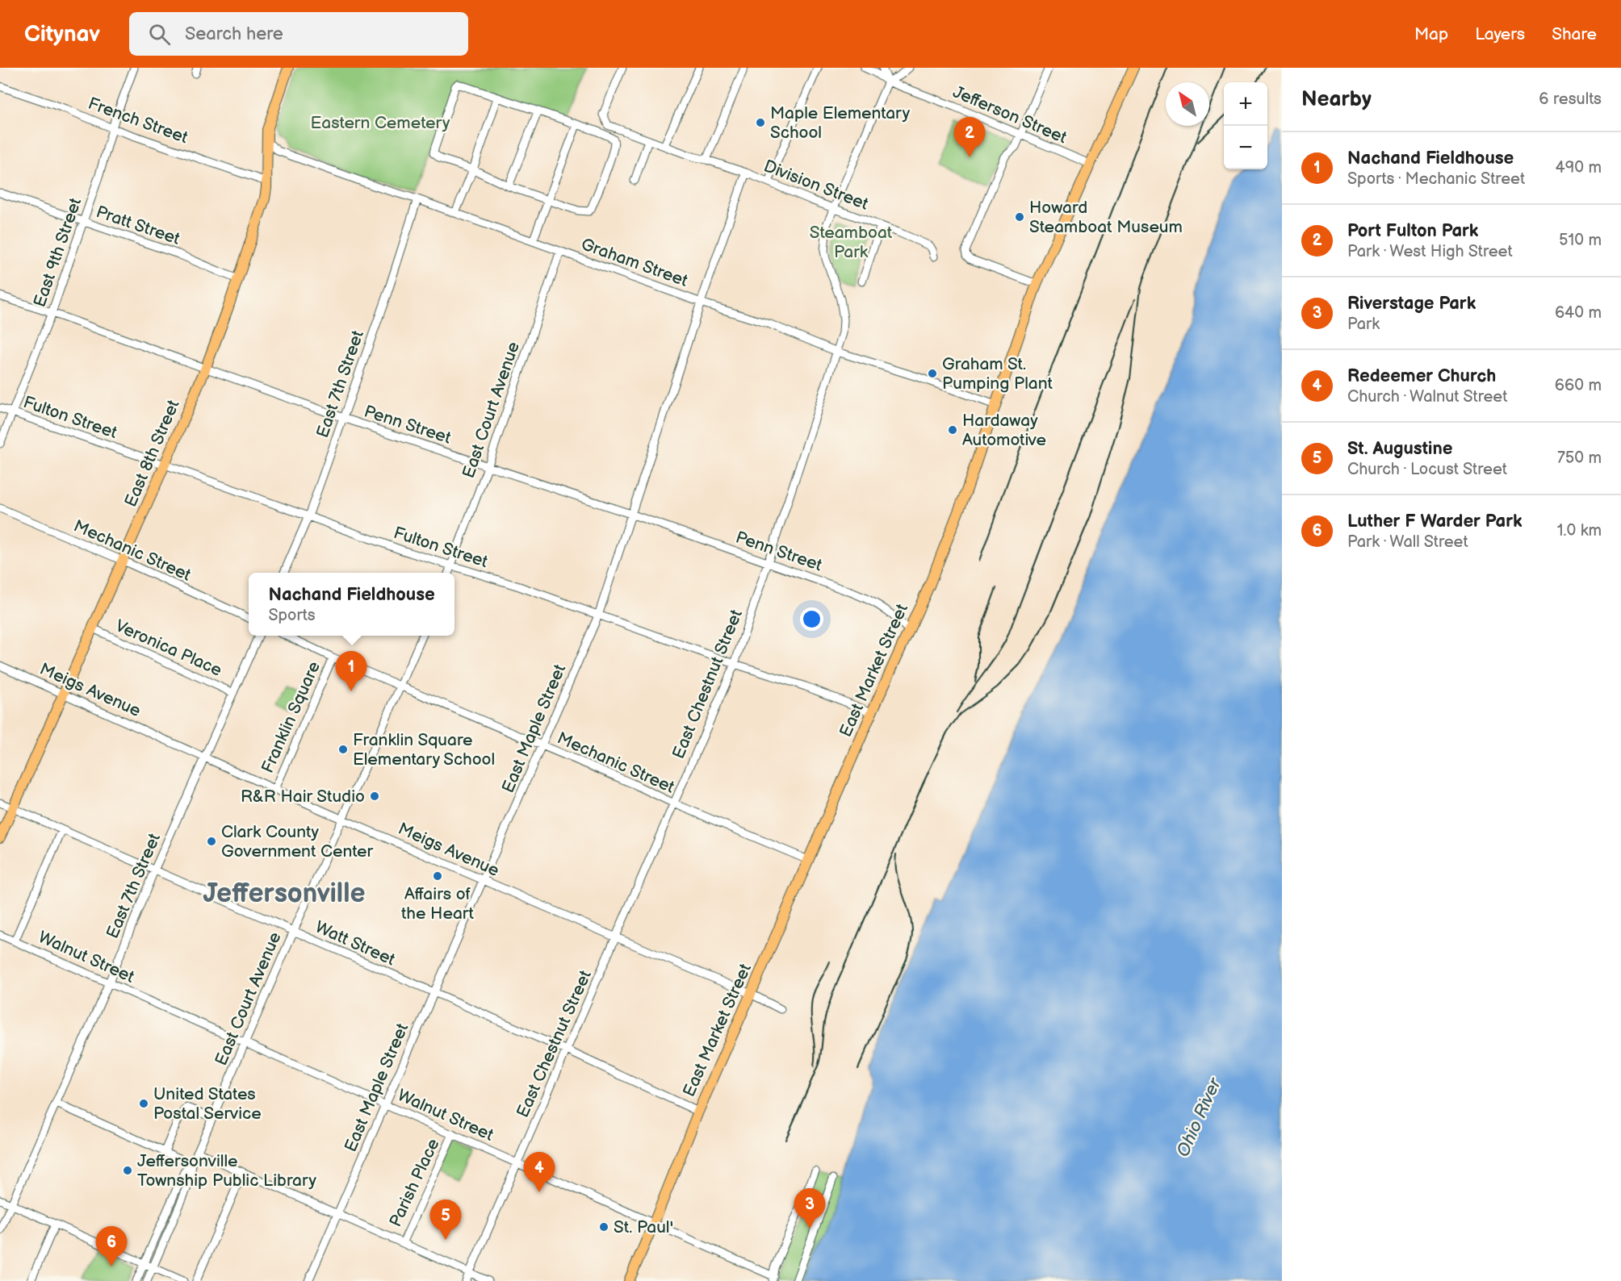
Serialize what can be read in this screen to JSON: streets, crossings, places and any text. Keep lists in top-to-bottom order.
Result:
{
  "streets": {
    "main road": ["East 8th Street", "East Market Street"],
    "street": [
      "Jefferson Street",
      "French Street",
      "Division Street",
      "Pratt Street",
      "East 9th Street",
      "Graham Street",
      "East 7th Street",
      "East Court Avenue",
      "Fulton Street",
      "Penn Street",
      "Mechanic Street",
      "Veronica Place",
      "East Chestnut Street",
      "Meigs Avenue",
      "Franklin Square",
      "East Maple Street",
      "Watt Street",
      "Walnut Street",
      "Parish Place"
    ]
  },
  "crossings": [
    ["Jefferson Street", "East Market Street"],
    ["Jefferson Street", "East Chestnut Street"],
    ["French Street", "East 9th Street"],
    ["French Street", "East 8th Street"],
    ["Division Street", "East Chestnut Street"],
    ["Division Street", "East Maple Street"],
    ["Pratt Street", "East 9th Street"],
    ["Pratt Street", "East 8th Street"],
    ["East 9th Street", "Fulton Street"],
    ["East 9th Street", "Penn Street"],
    ["Graham Street", "East 7th Street"],
    ["Graham Street", "East Court Avenue"],
    ["Graham Street", "East 8th Street"],
    ["Graham Street", "East Market Street"],
    ["Graham Street", "East Chestnut Street"],
    ["Graham Street", "East Maple Street"],
    ["East 7th Street", "Fulton Street"],
    ["East 7th Street", "Penn Street"],
    ["East 7th Street", "Veronica Place"],
    ["East 7th Street", "Meigs Avenue"],
    ["East 7th Street", "Watt Street"],
    ["East 7th Street", "Walnut Street"],
    ["East Court Avenue", "Fulton Street"],
    ["East Court Avenue", "Penn Street"],
    ["East Court Avenue", "Mechanic Street"],
    ["East Court Avenue", "Meigs Avenue"],
    ["East Court Avenue", "Watt Street"],
    ["East Court Avenue", "Walnut Street"],
    ["Fulton Street", "East 8th Street"],
    ["Fulton Street", "East Market Street"],
    ["Fulton Street", "East Chestnut Street"],
    ["Fulton Street", "East Maple Street"],
    ["Penn Street", "East 8th Street"],
    ["Penn Street", "East Market Street"],
    ["Penn Street", "East Chestnut Street"],
    ["Penn Street", "East Maple Street"],
    ["East 8th Street", "Mechanic Street"],
    ["East 8th Street", "Veronica Place"],
    ["East 8th Street", "Meigs Avenue"],
    ["East 8th Street", "Watt Street"],
    ["Mechanic Street", "East Market Street"],
    ["Mechanic Street", "East Chestnut Street"],
    ["Mechanic Street", "Franklin Square"],
    ["Mechanic Street", "East Maple Street"],
    ["East Market Street", "Meigs Avenue"],
    ["East Market Street", "Watt Street"],
    ["East Market Street", "Walnut Street"],
    ["East Chestnut Street", "Meigs Avenue"],
    ["East Chestnut Street", "Watt Street"],
    ["East Chestnut Street", "Walnut Street"],
    ["Meigs Avenue", "Franklin Square"],
    ["Meigs Avenue", "East Maple Street"],
    ["East Maple Street", "Watt Street"],
    ["East Maple Street", "Walnut Street"],
    ["Walnut Street", "Parish Place"]
  ],
  "districts": ["Jeffersonville"],
  "water": ["Ohio River"],
  "parks": ["Eastern Cemetery", "Steamboat Park"],
  "places": [
    "Maple Elementary School",
    "Howard Steamboat Museum",
    "Graham St. Pumping Plant",
    "Hardaway Automotive",
    "Franklin Square Elementary School",
    "R&R Hair Studio",
    "Clark County Government Center",
    "Affairs of the Heart",
    "United States Postal Service",
    "Jeffersonville Township Public Library",
    "St. Paul'"
  ],
  "north": "top left",
  "page": {
    "header": "Citynav",
    "search": "Search here",
    "nav": ["Map", "Layers", "Share"],
    "heading": ["Nearby", "6 results"],
    "map_buttons": ["+", "−"],
    "pins": [
      "2",
      "1",
      "4",
      "3",
      "5",
      "6"
    ],
    "list": [
      {
        "mark": "1",
        "name": "Nachand Fieldhouse",
        "note": "Sports · Mechanic Street",
        "value": "490 m"
      },
      {
        "mark": "2",
        "name": "Port Fulton Park",
        "note": "Park · West High Street",
        "value": "510 m"
      },
      {
        "mark": "3",
        "name": "Riverstage Park",
        "note": "Park",
        "value": "640 m"
      },
      {
        "mark": "4",
        "name": "Redeemer Church",
        "note": "Church · Walnut Street",
        "value": "660 m"
      },
      {
        "mark": "5",
        "name": "St. Augustine",
        "note": "Church · Locust Street",
        "value": "750 m"
      },
      {
        "mark": "6",
        "name": "Luther F Warder Park",
        "note": "Park · Wall Street",
        "value": "1.0 km"
      }
    ],
    "popup": ["Nachand Fieldhouse", "Sports"]
  }
}
